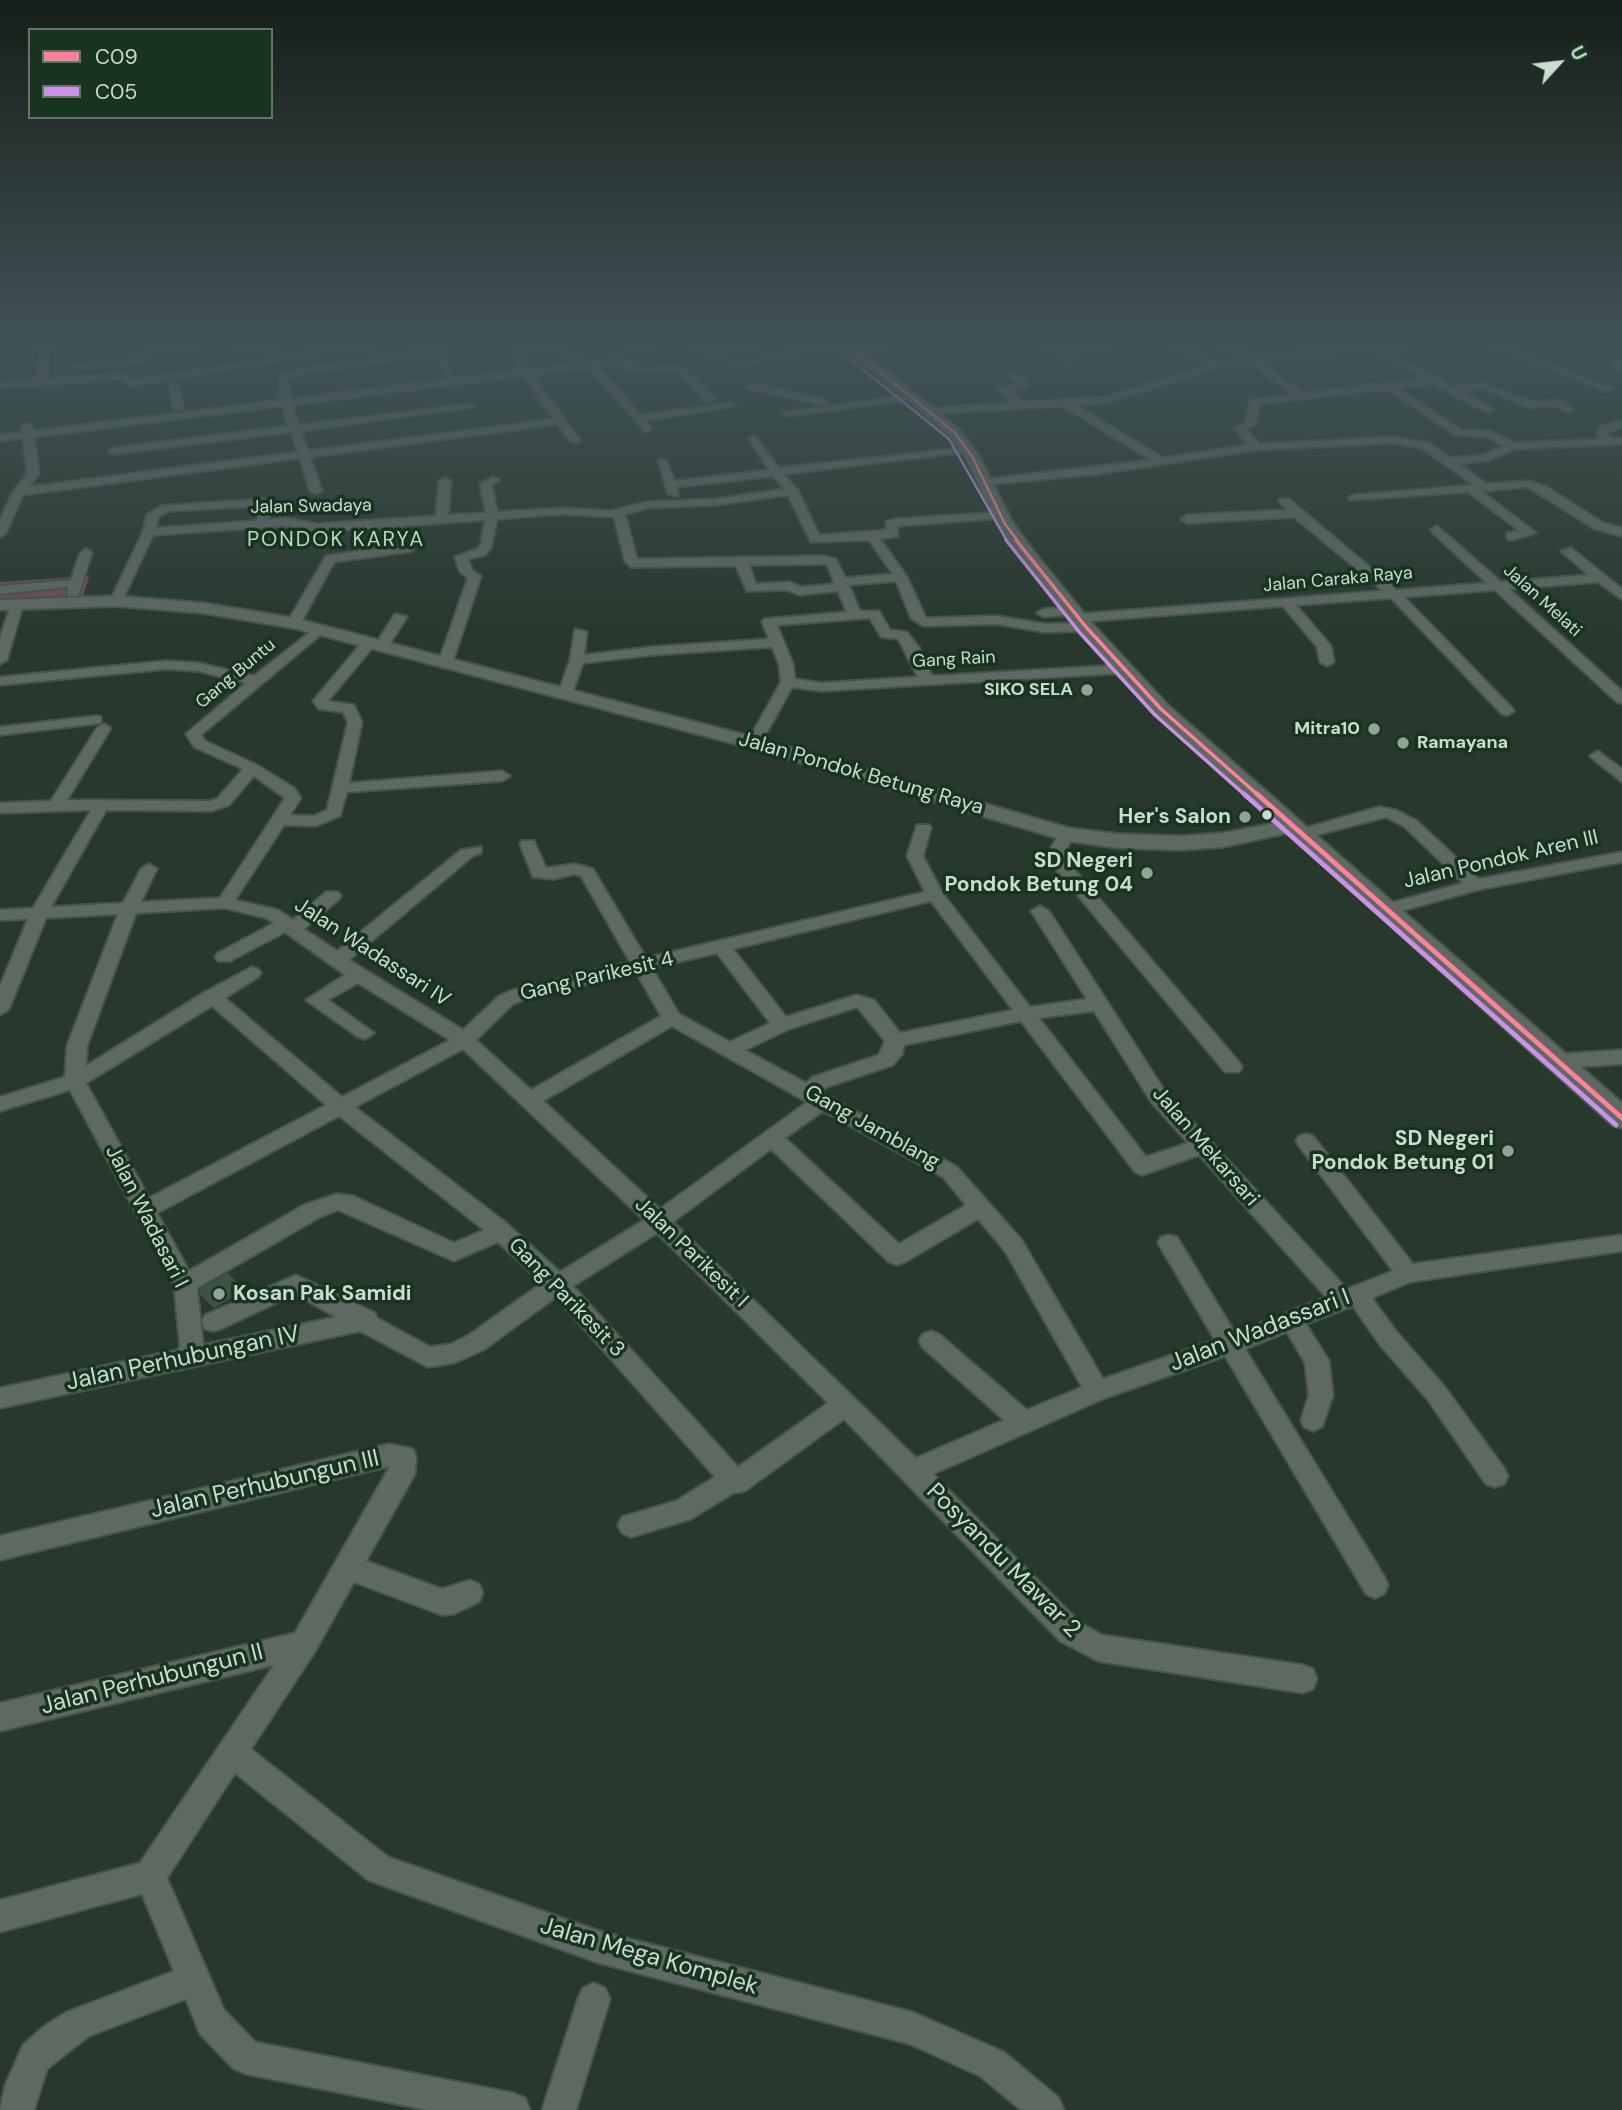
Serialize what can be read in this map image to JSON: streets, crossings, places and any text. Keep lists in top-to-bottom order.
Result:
{
  "streets": {
    "main road": ["Jalan Pondok Betung Raya"],
    "street": [
      "Jalan Swadaya",
      "Jalan Caraka Raya",
      "Jalan Melati",
      "Gang Rain",
      "Gang Buntu",
      "Jalan Pondok Aren III",
      "Jalan Wadassari IV",
      "Gang Parikesit 4",
      "Gang Jamblang",
      "Jalan Mekarsari",
      "Jalan Wadasari I",
      "Jalan Parikesit I",
      "Gang Parikesit 3",
      "Jalan Wadassari I",
      "Jalan Perhubungan IV",
      "Jalan Perhubungun III",
      "Posyandu Mawar 2",
      "Jalan Perhubungun II",
      "Jalan Mega Komplek"
    ]
  },
  "crossings": [
    ["Jalan Caraka Raya", "Jalan Melati"],
    ["Gang Buntu", "Jalan Pondok Betung Raya"],
    ["Jalan Wadassari IV", "Gang Parikesit 4"],
    ["Jalan Wadassari IV", "Jalan Parikesit I"],
    ["Gang Parikesit 4", "Jalan Wadasari I"],
    ["Gang Parikesit 4", "Jalan Parikesit I"],
    ["Gang Parikesit 4", "Gang Parikesit 3"],
    ["Gang Jamblang", "Jalan Wadassari I"],
    ["Jalan Mekarsari", "Jalan Wadassari I"],
    ["Jalan Wadasari I", "Jalan Perhubungan IV"],
    ["Jalan Parikesit I", "Jalan Wadassari I"],
    ["Jalan Parikesit I", "Posyandu Mawar 2"],
    ["Jalan Wadassari I", "Posyandu Mawar 2"],
    ["Jalan Perhubungun III", "Jalan Perhubungun II"],
    ["Jalan Perhubungun III", "Jalan Mega Komplek"]
  ],
  "districts": ["PONDOK KARYA"],
  "places": [
    "SIKO SELA",
    "Mitra10",
    "Ramayana",
    "Her's Salon",
    "SD Negeri Pondok Betung 04",
    "SD Negeri Pondok Betung 01",
    "Kosan Pak Samidi"
  ],
  "lines": ["transit line C09", "transit line C05"],
  "legend": ["C09", "C05"],
  "north": "top right"
}
